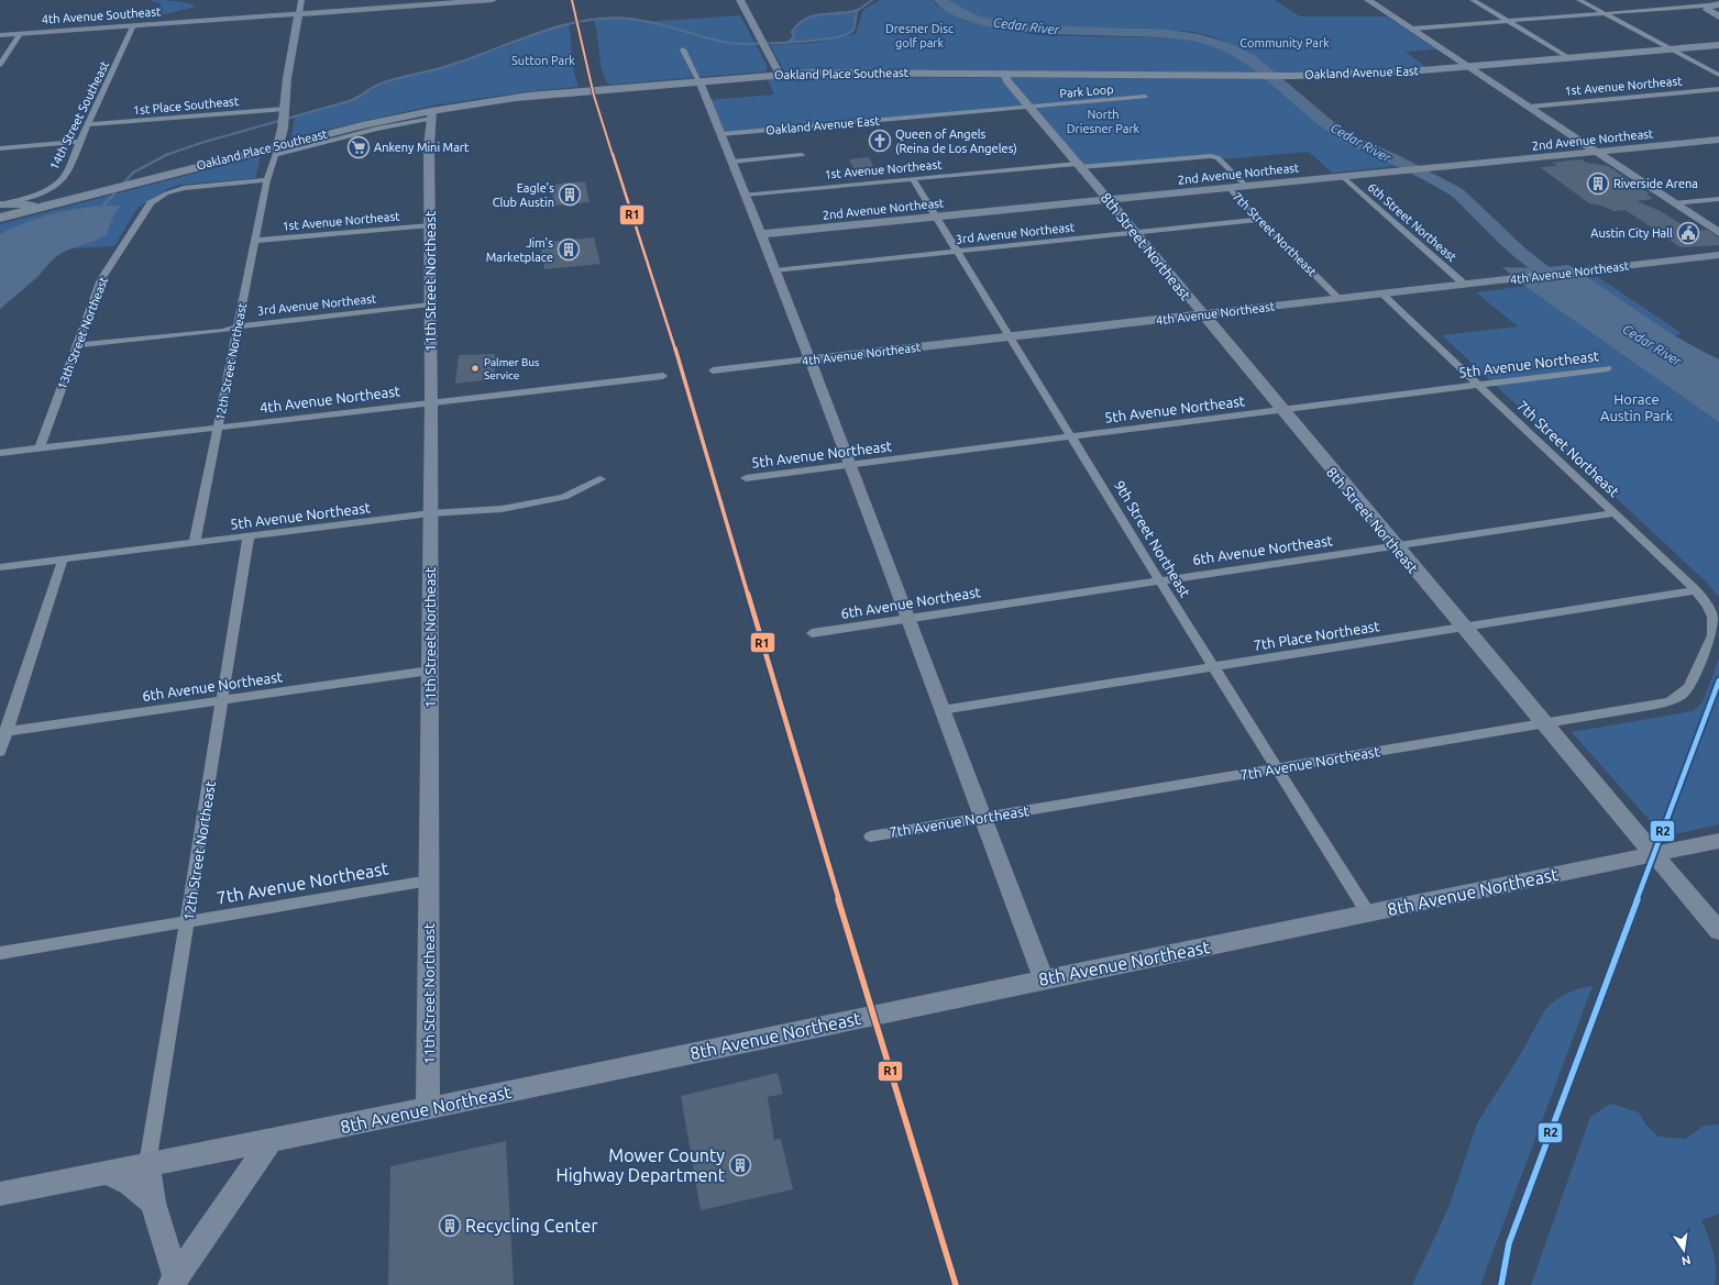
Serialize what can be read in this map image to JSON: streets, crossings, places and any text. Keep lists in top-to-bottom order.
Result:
{
  "streets": {
    "main road": ["Oakland Avenue East", "Oakland Place Southeast"],
    "street": [
      "4th Avenue Southeast",
      "1st Avenue Northeast",
      "Park Loop",
      "1st Place Southeast",
      "14th Street Southeast",
      "2nd Avenue Northeast",
      "6th Street Northeast",
      "3rd Avenue Northeast",
      "7th Street Northeast",
      "8th Street Northeast",
      "4th Avenue Northeast",
      "11th Street Northeast",
      "13th Street Northeast",
      "12th Street Northeast",
      "5th Avenue Northeast",
      "9th Street Northeast",
      "6th Avenue Northeast",
      "7th Place Northeast",
      "7th Avenue Northeast",
      "8th Avenue Northeast"
    ]
  },
  "crossings": [
    ["4th Avenue Southeast", "14th Street Southeast"],
    ["Oakland Avenue East", "Oakland Place Southeast"],
    ["Oakland Avenue East", "Park Loop"],
    ["Oakland Avenue East", "8th Street Northeast"],
    ["Oakland Place Southeast", "14th Street Southeast"],
    ["Oakland Place Southeast", "8th Street Northeast"],
    ["Oakland Place Southeast", "11th Street Northeast"],
    ["Oakland Place Southeast", "12th Street Northeast"],
    ["1st Avenue Northeast", "7th Street Northeast"],
    ["1st Avenue Northeast", "8th Street Northeast"],
    ["1st Avenue Northeast", "11th Street Northeast"],
    ["1st Avenue Northeast", "12th Street Northeast"],
    ["1st Avenue Northeast", "9th Street Northeast"],
    ["Park Loop", "8th Street Northeast"],
    ["1st Place Southeast", "14th Street Southeast"],
    ["2nd Avenue Northeast", "6th Street Northeast"],
    ["2nd Avenue Northeast", "7th Street Northeast"],
    ["2nd Avenue Northeast", "8th Street Northeast"],
    ["2nd Avenue Northeast", "9th Street Northeast"],
    ["6th Street Northeast", "4th Avenue Northeast"],
    ["3rd Avenue Northeast", "7th Street Northeast"],
    ["3rd Avenue Northeast", "8th Street Northeast"],
    ["3rd Avenue Northeast", "11th Street Northeast"],
    ["3rd Avenue Northeast", "13th Street Northeast"],
    ["3rd Avenue Northeast", "12th Street Northeast"],
    ["3rd Avenue Northeast", "9th Street Northeast"],
    ["7th Street Northeast", "4th Avenue Northeast"],
    ["7th Street Northeast", "5th Avenue Northeast"],
    ["7th Street Northeast", "6th Avenue Northeast"],
    ["7th Street Northeast", "7th Place Northeast"],
    ["7th Street Northeast", "7th Avenue Northeast"],
    ["8th Street Northeast", "4th Avenue Northeast"],
    ["8th Street Northeast", "5th Avenue Northeast"],
    ["8th Street Northeast", "6th Avenue Northeast"],
    ["8th Street Northeast", "7th Place Northeast"],
    ["8th Street Northeast", "7th Avenue Northeast"],
    ["8th Street Northeast", "8th Avenue Northeast"],
    ["4th Avenue Northeast", "11th Street Northeast"],
    ["4th Avenue Northeast", "13th Street Northeast"],
    ["4th Avenue Northeast", "12th Street Northeast"],
    ["4th Avenue Northeast", "9th Street Northeast"],
    ["11th Street Northeast", "5th Avenue Northeast"],
    ["11th Street Northeast", "6th Avenue Northeast"],
    ["11th Street Northeast", "7th Avenue Northeast"],
    ["11th Street Northeast", "8th Avenue Northeast"],
    ["13th Street Northeast", "12th Street Northeast"],
    ["12th Street Northeast", "5th Avenue Northeast"],
    ["12th Street Northeast", "6th Avenue Northeast"],
    ["12th Street Northeast", "7th Avenue Northeast"],
    ["12th Street Northeast", "8th Avenue Northeast"],
    ["5th Avenue Northeast", "9th Street Northeast"],
    ["9th Street Northeast", "6th Avenue Northeast"],
    ["9th Street Northeast", "7th Place Northeast"],
    ["9th Street Northeast", "7th Avenue Northeast"],
    ["9th Street Northeast", "8th Avenue Northeast"]
  ],
  "water": ["Cedar River"],
  "parks": [
    "Dresner Disc golf park",
    "Community Park",
    "Sutton Park",
    "North Driesner Park",
    "Horace Austin Park"
  ],
  "places": {
    "church": ["Queen of Angels (Reina de Los Angeles)"],
    "supermarket": ["Ankeny Mini Mart"],
    "building": [
      "Riverside Arena",
      "Eagle's Club Austin",
      "Jim's Marketplace",
      "Mower County Highway Department",
      "Recycling Center"
    ],
    "public building": ["Austin City Hall"],
    "other": ["Palmer Bus Service"]
  },
  "lines": ["transit line R1", "transit line R2"],
  "north": "bottom"
}
